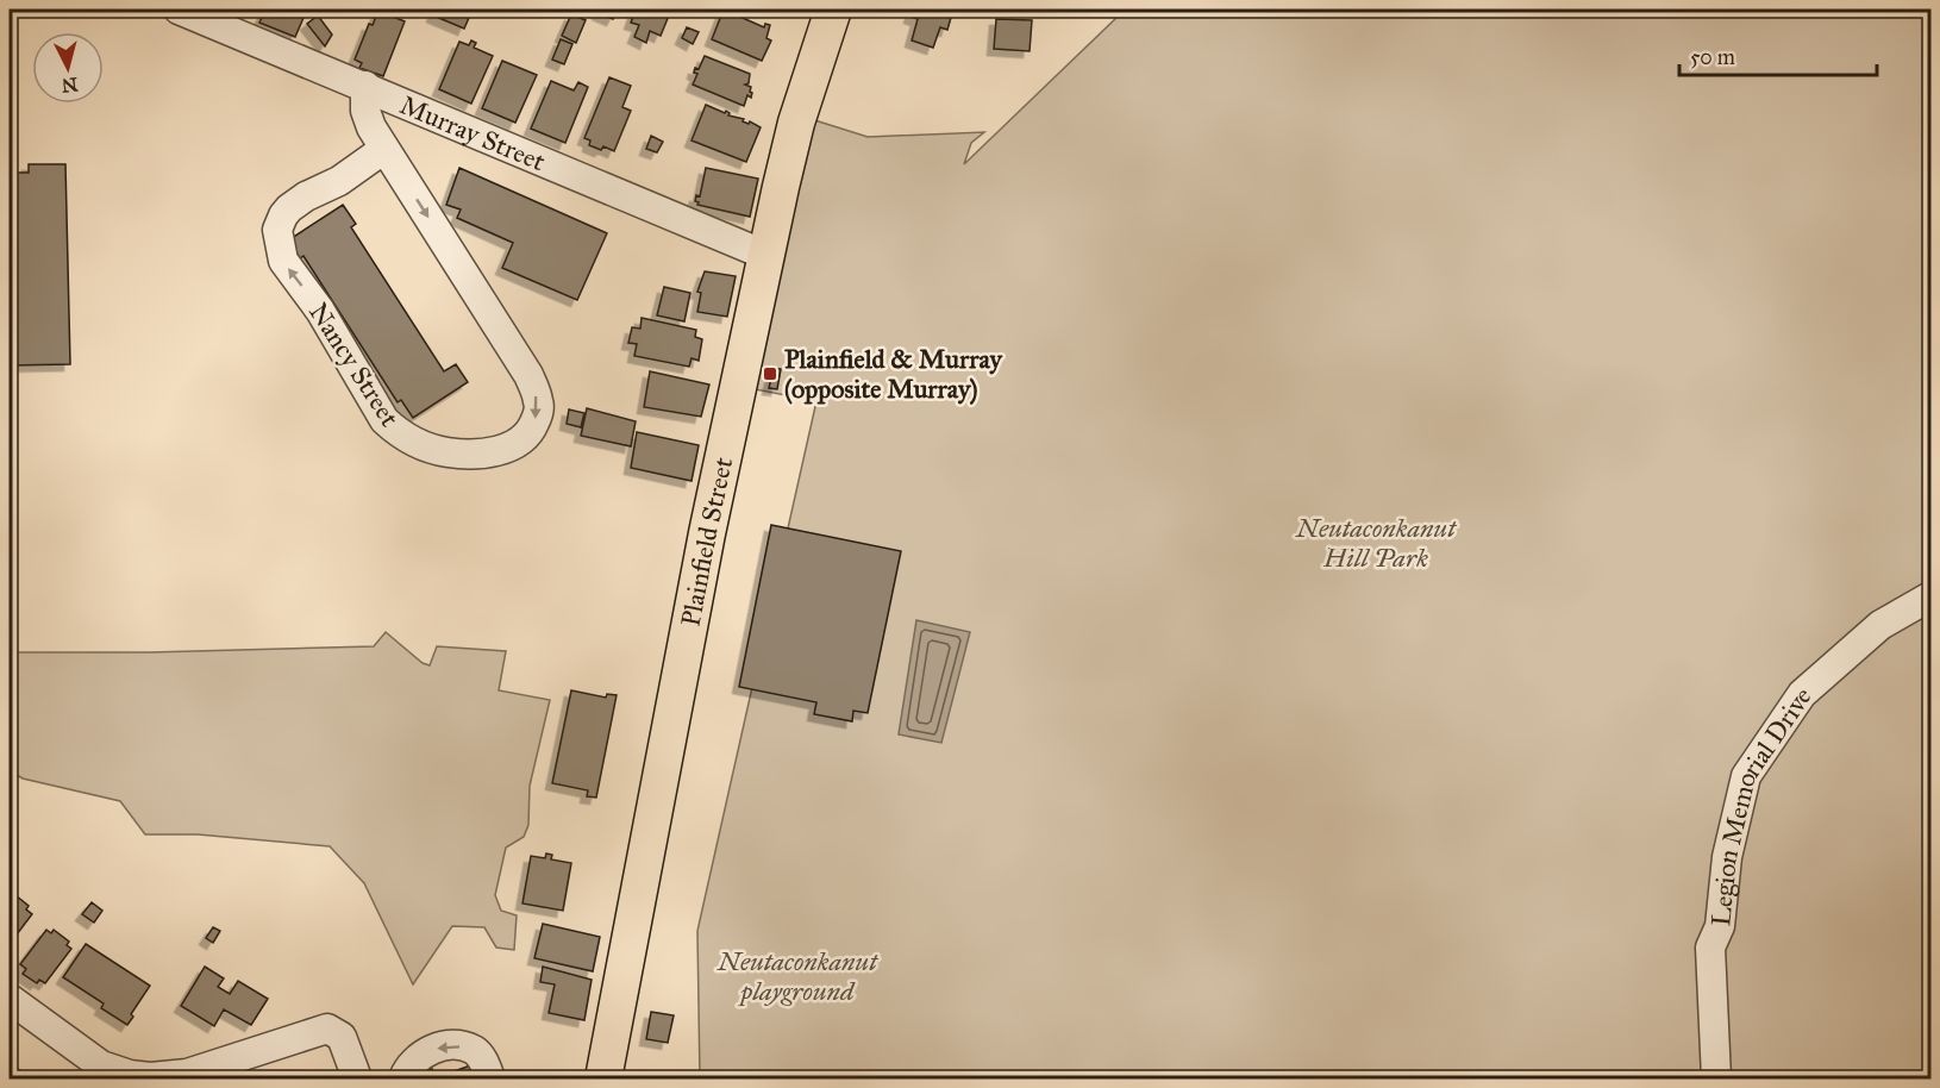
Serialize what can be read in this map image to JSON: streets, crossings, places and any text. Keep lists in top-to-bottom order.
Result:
{
  "streets": {
    "main road": ["Plainfield Street"],
    "street": ["Murray Street", "Nancy Street", "Legion Memorial Drive"]
  },
  "crossings": [
    ["Murray Street", "Nancy Street"],
    ["Murray Street", "Plainfield Street"]
  ],
  "parks": ["Neutaconkanut Hill Park", "Neutaconkanut playground"],
  "places": {
    "transit": ["Plainfield & Murray (opposite Murray)"]
  },
  "scale_bar": "50 m",
  "north": "bottom"
}
